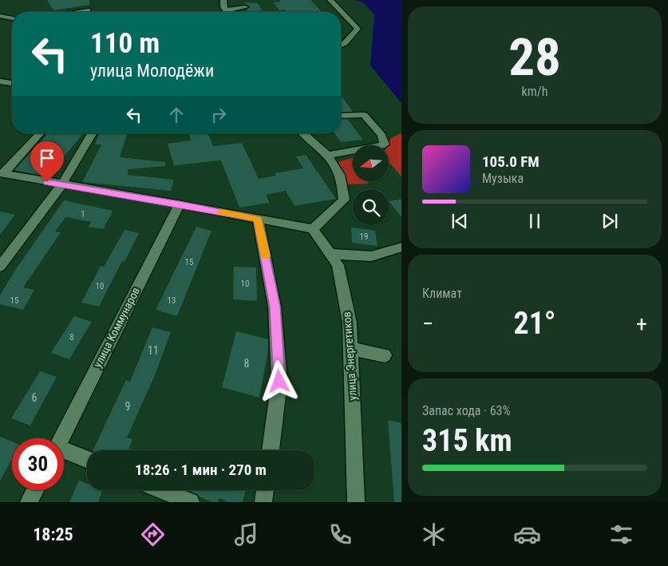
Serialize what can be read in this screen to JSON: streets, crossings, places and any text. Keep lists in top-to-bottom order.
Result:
{
  "streets": {
    "street": ["улица Коммунаров", "улица Энергетиков"]
  },
  "house_numbers": [
    "1",
    "19",
    "15",
    "10",
    "10",
    "15",
    "13",
    "8",
    "11",
    "8",
    "6",
    "9"
  ],
  "north": "left",
  "page": {
    "tile": [
      ["28", "km/h"],
      "Климат",
      ["Запас хода · 63%", "315 km"]
    ],
    "turn": ["110 m", "улица Молодёжи"],
    "song": ["105.0 FM", "Музыка"],
    "heat": ["−", "21°", "+"],
    "limit": "30",
    "trip": "18:26 · 1 мин · 270 m",
    "tabs": "18:25"
  }
}
